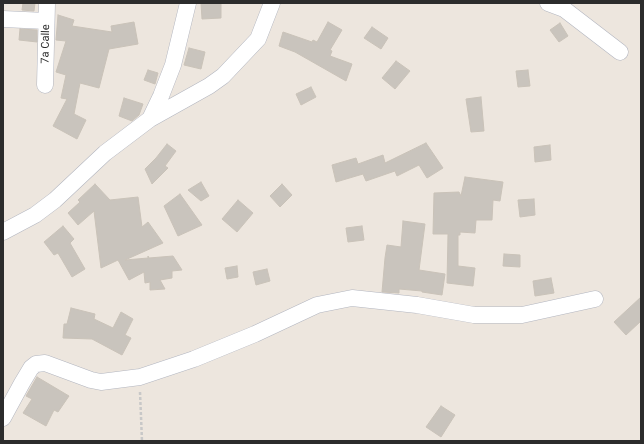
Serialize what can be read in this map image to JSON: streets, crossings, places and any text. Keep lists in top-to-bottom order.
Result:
{
  "streets": {
    "street": ["7a Calle"]
  }
}
